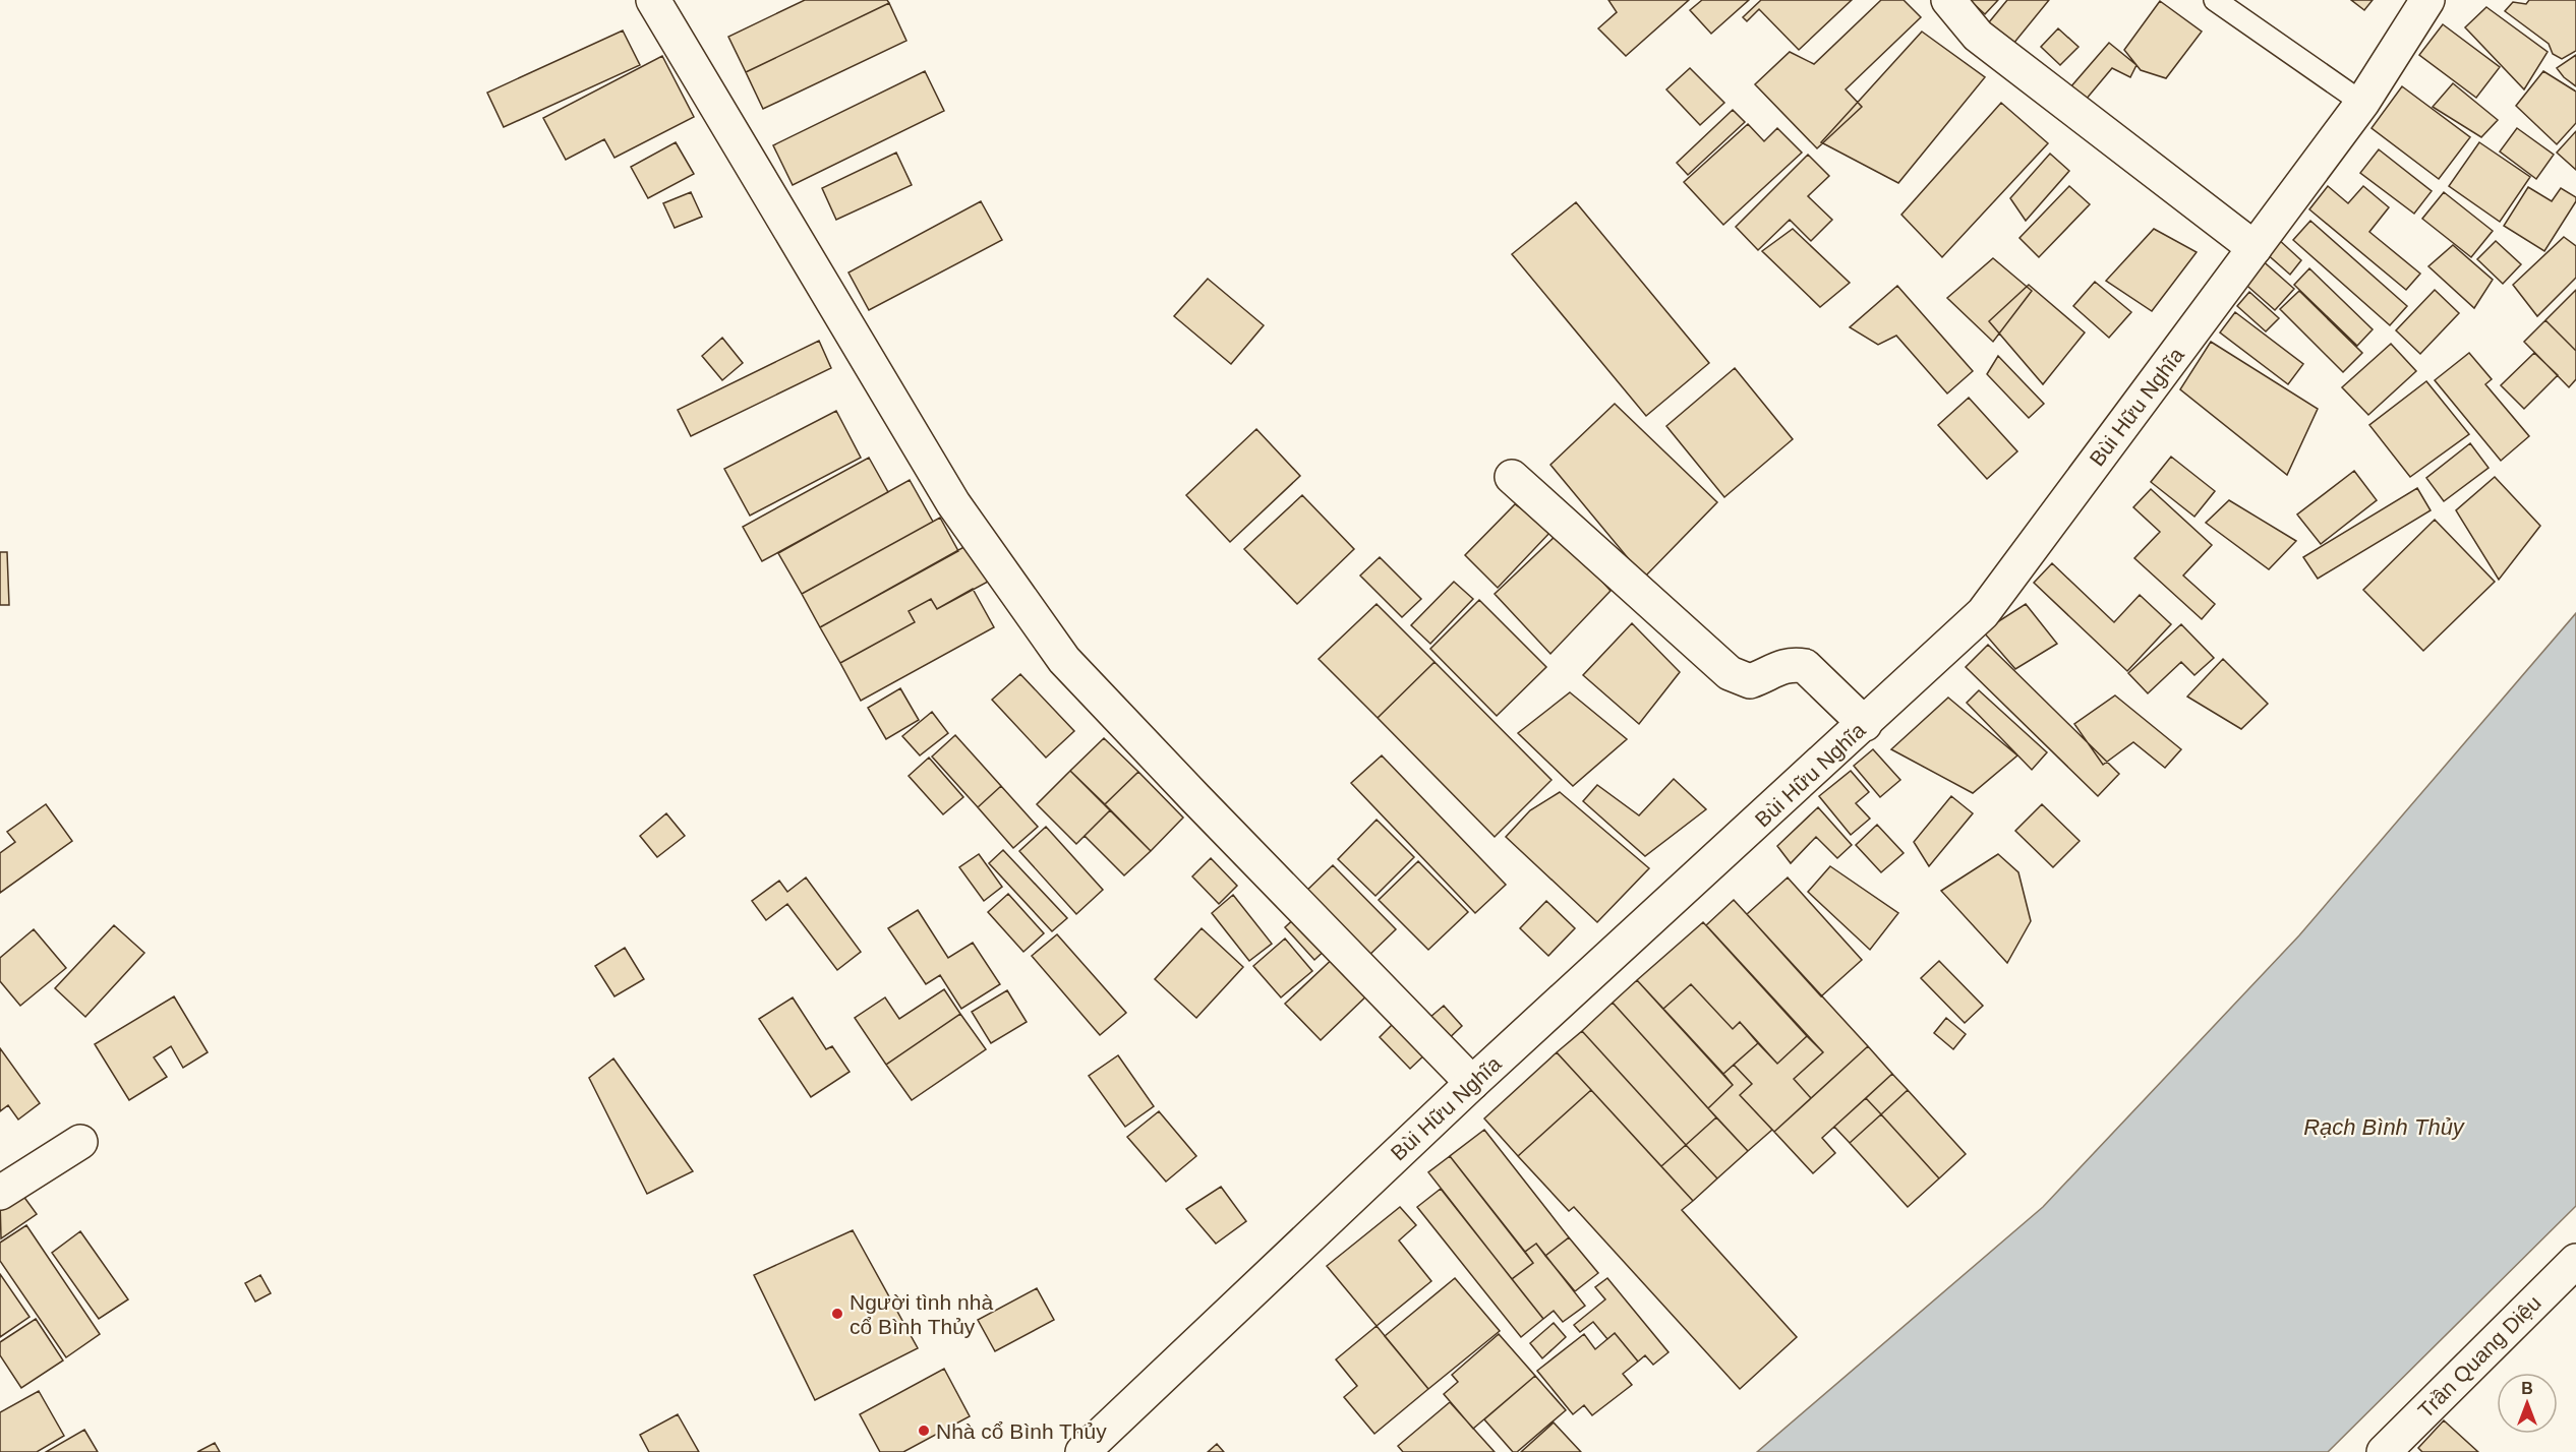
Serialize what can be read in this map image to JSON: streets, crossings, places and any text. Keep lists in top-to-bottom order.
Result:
{
  "streets": {
    "street": ["Bùi Hữu Nghĩa", "Trần Quang Diệu"]
  },
  "water": ["Rạch Bình Thủy"],
  "places": ["Người tình nhà cổ Bình Thủy", "Nhà cổ Bình Thủy"],
  "north": "top"
}
